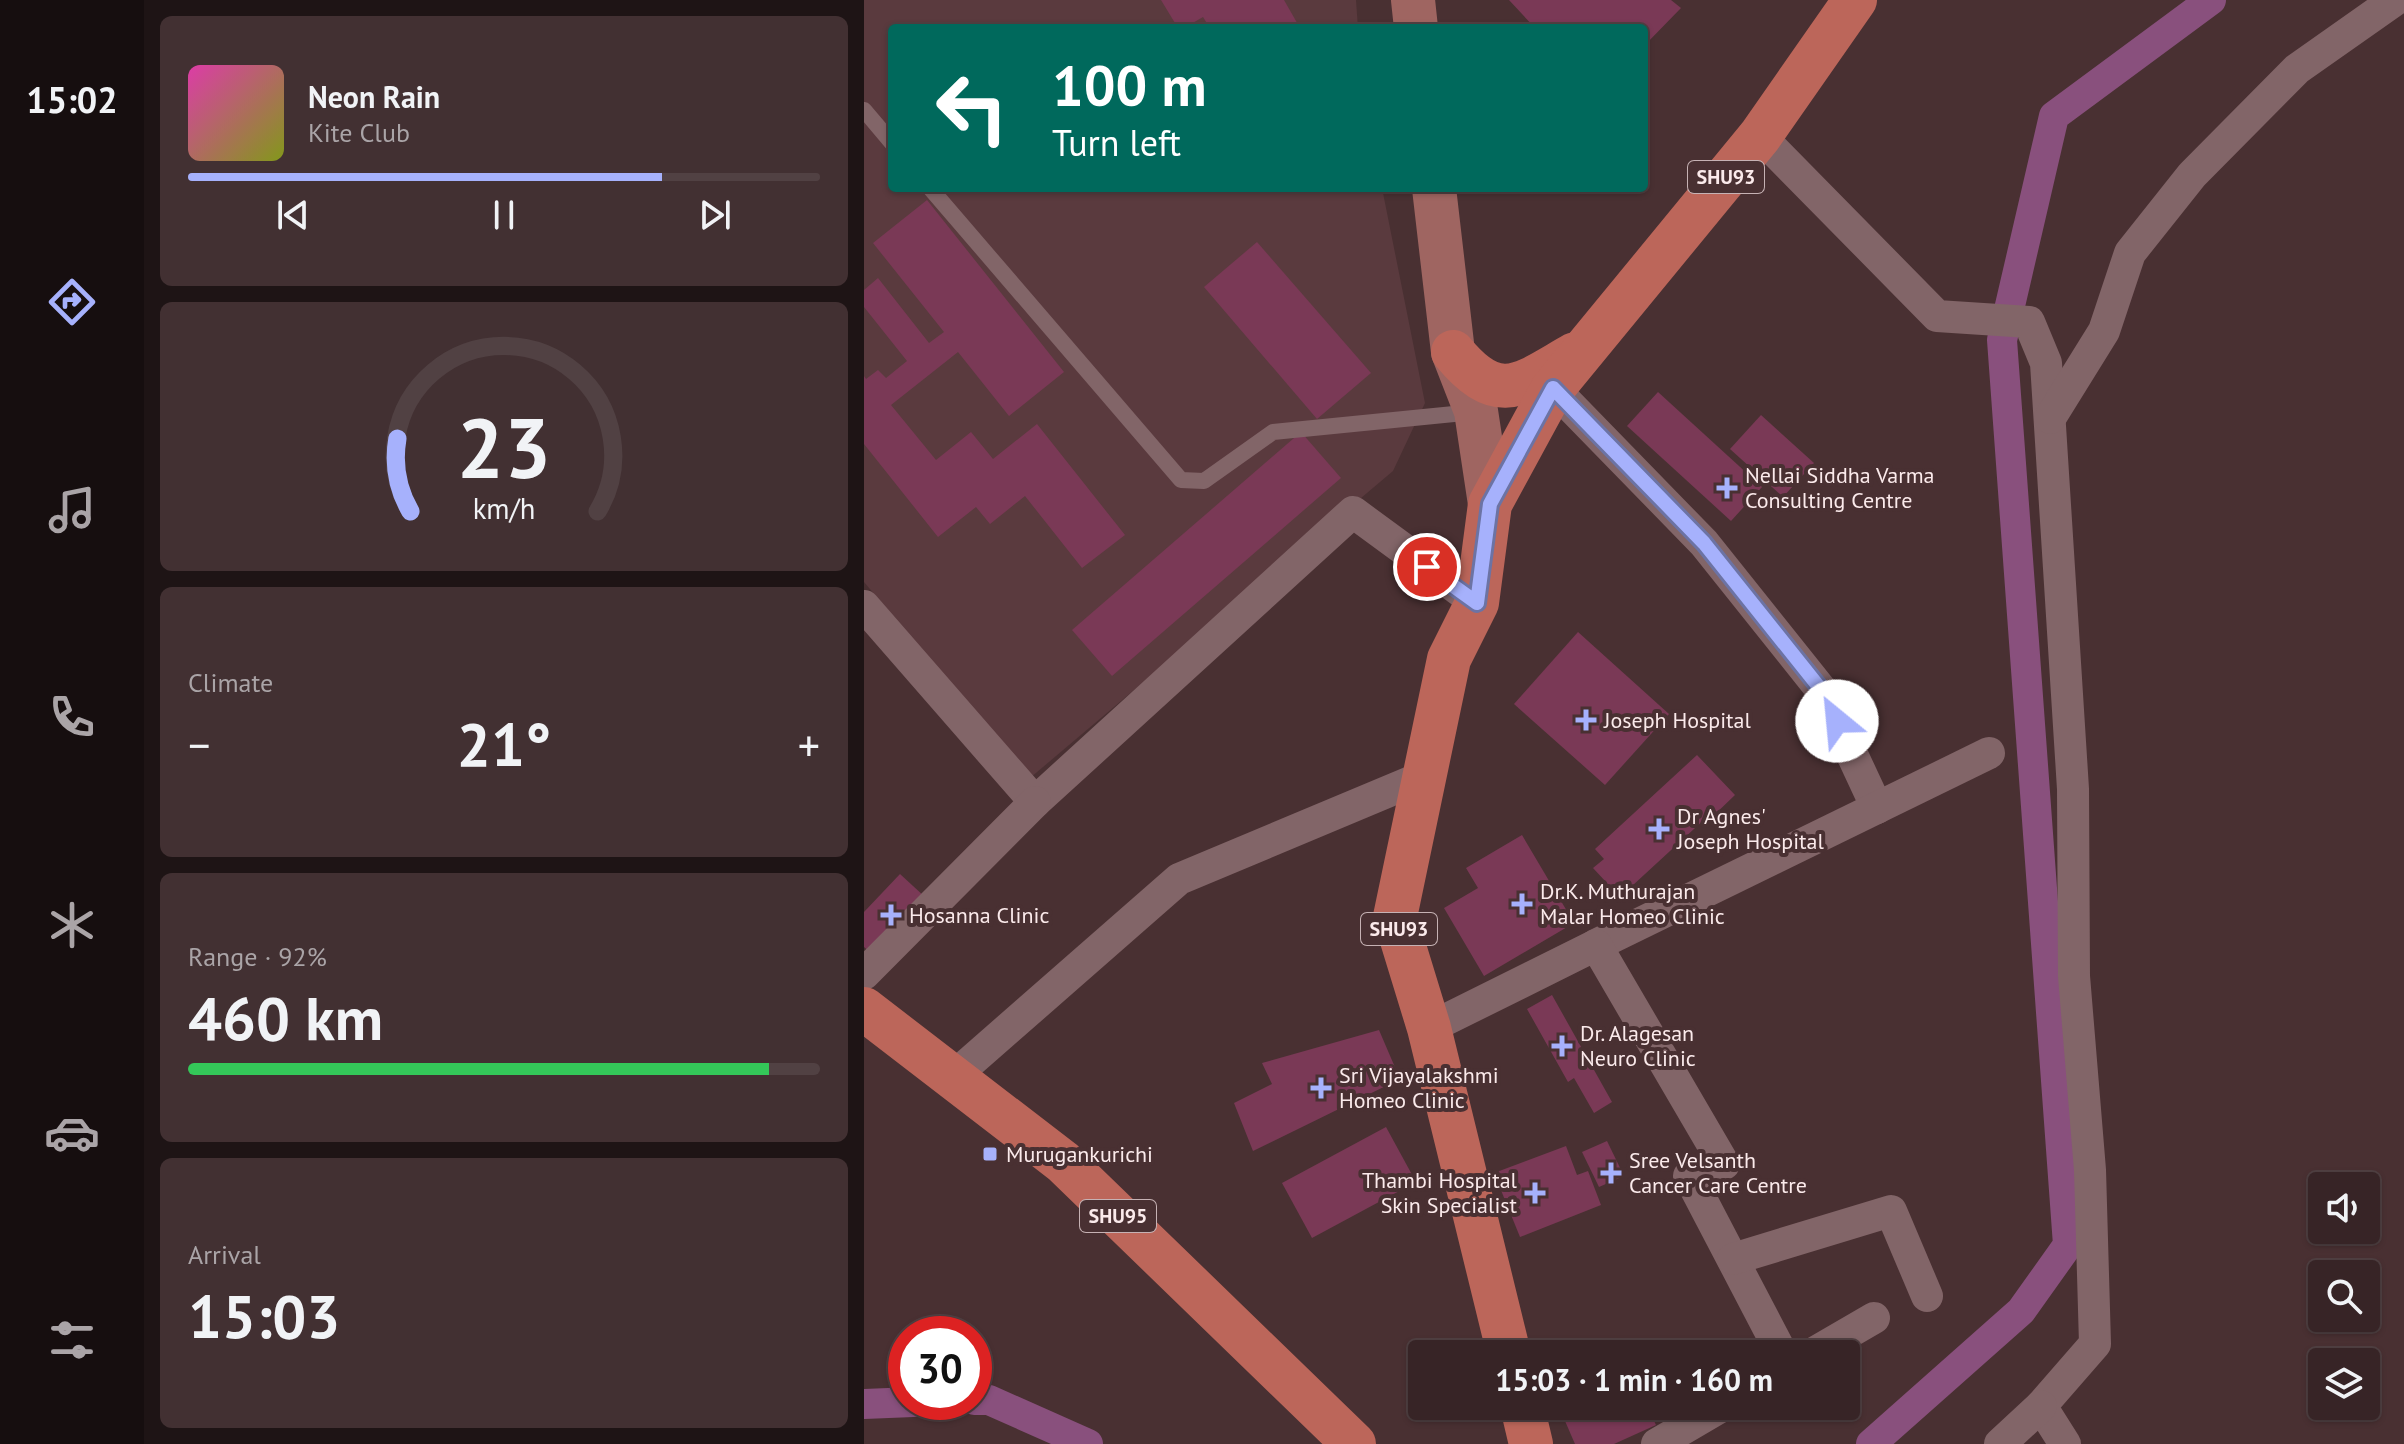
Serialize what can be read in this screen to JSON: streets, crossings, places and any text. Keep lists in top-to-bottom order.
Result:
{
  "streets": {
    "main road": ["SHU93", "SHU95"]
  },
  "places": {
    "health": [
      "Nellai Siddha Varma Consulting Centre",
      "Joseph Hospital",
      "Dr Agnes' Joseph Hospital",
      "Dr.K. Muthurajan Malar Homeo Clinic",
      "Hosanna Clinic",
      "Dr. Alagesan Neuro Clinic",
      "Sri Vijayalakshmi Homeo Clinic",
      "Sree Velsanth Cancer Care Centre",
      "Thambi Hospital Skin Specialist"
    ],
    "transit": ["Murugankurichi"]
  },
  "page": {
    "tabs": "15:02",
    "turn": ["100 m", "Turn left"],
    "song": ["Neon Rain", "Kite Club"],
    "tile": [
      "Climate",
      ["Range · 92%", "460 km"],
      ["Arrival", "15:03"]
    ],
    "heat": ["−", "21°", "+"],
    "limit": "30",
    "trip": "15:03 · 1 min · 160 m",
    "gauge": ["23", "km/h"]
  }
}
